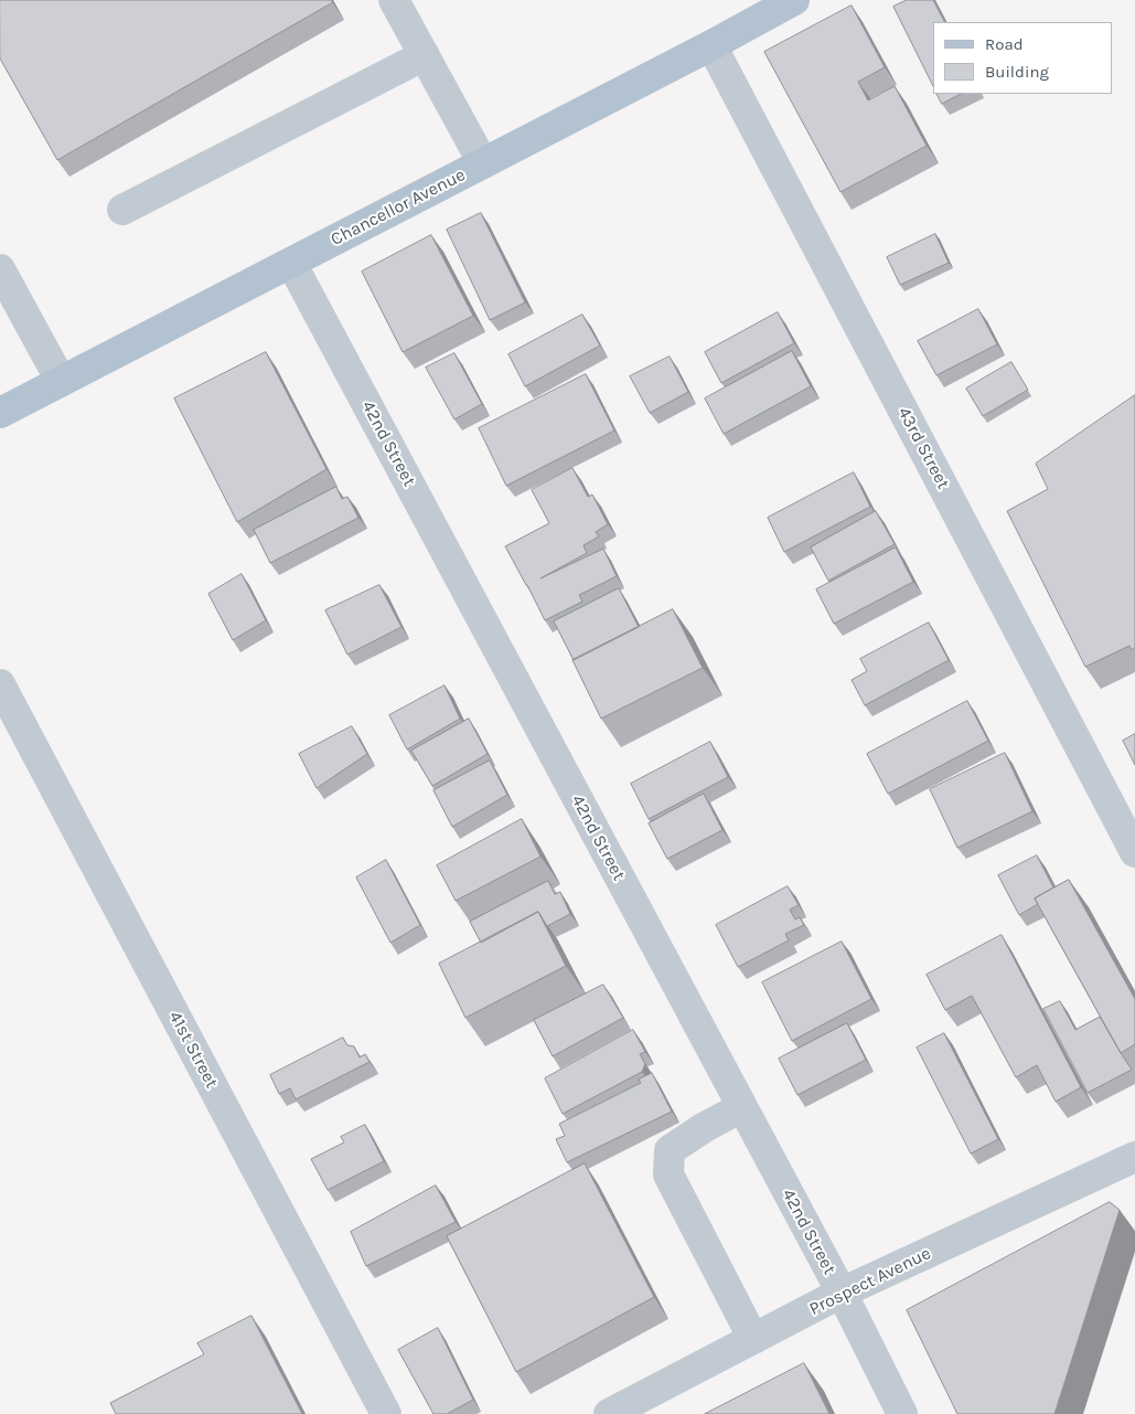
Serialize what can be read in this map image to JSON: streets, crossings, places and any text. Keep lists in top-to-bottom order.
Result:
{
  "streets": {
    "main road": ["Chancellor Avenue"],
    "street": [
      "42nd Street",
      "43rd Street",
      "41st Street",
      "Prospect Avenue"
    ]
  },
  "crossings": [
    ["Chancellor Avenue", "42nd Street"],
    ["Chancellor Avenue", "43rd Street"],
    ["42nd Street", "Prospect Avenue"]
  ],
  "legend": ["Road", "Building"]
}
